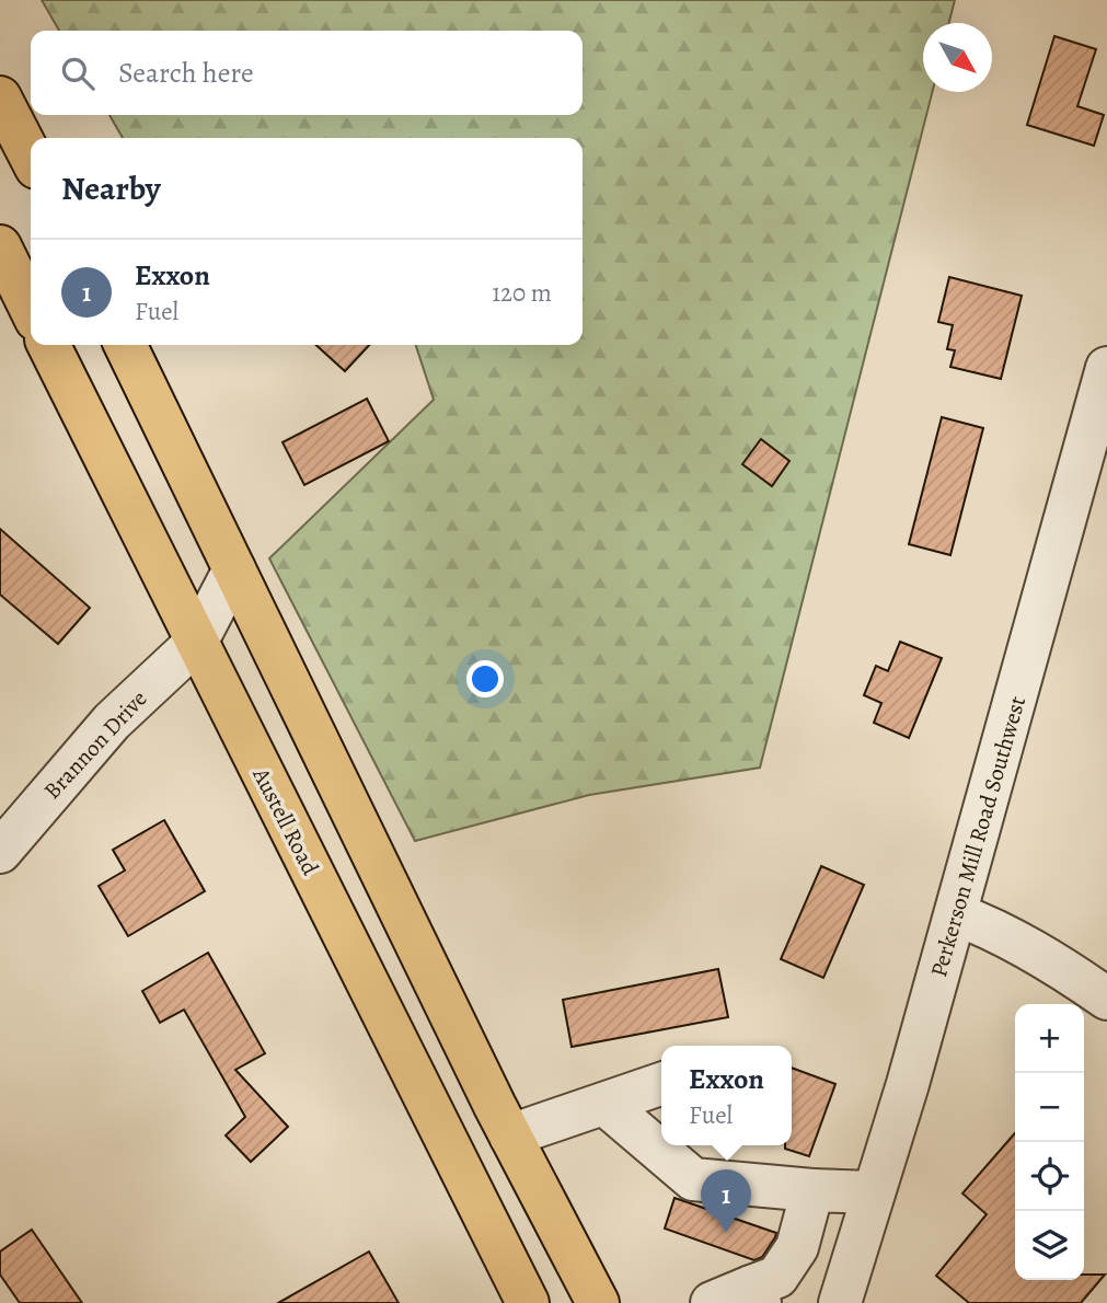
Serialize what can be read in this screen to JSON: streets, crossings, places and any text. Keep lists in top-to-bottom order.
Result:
{
  "streets": {
    "main road": ["Austell Road"],
    "street": ["Brannon Drive", "Perkerson Mill Road Southwest"]
  },
  "crossings": [
    ["Brannon Drive", "Austell Road"]
  ],
  "north": "bottom right",
  "page": {
    "search": "Search here",
    "heading": "Nearby",
    "list": [
      {
        "mark": "1",
        "name": "Exxon",
        "note": "Fuel",
        "value": "120 m"
      }
    ],
    "map_buttons": ["+", "−"],
    "popup": ["Exxon", "Fuel"],
    "pins": "1"
  }
}
